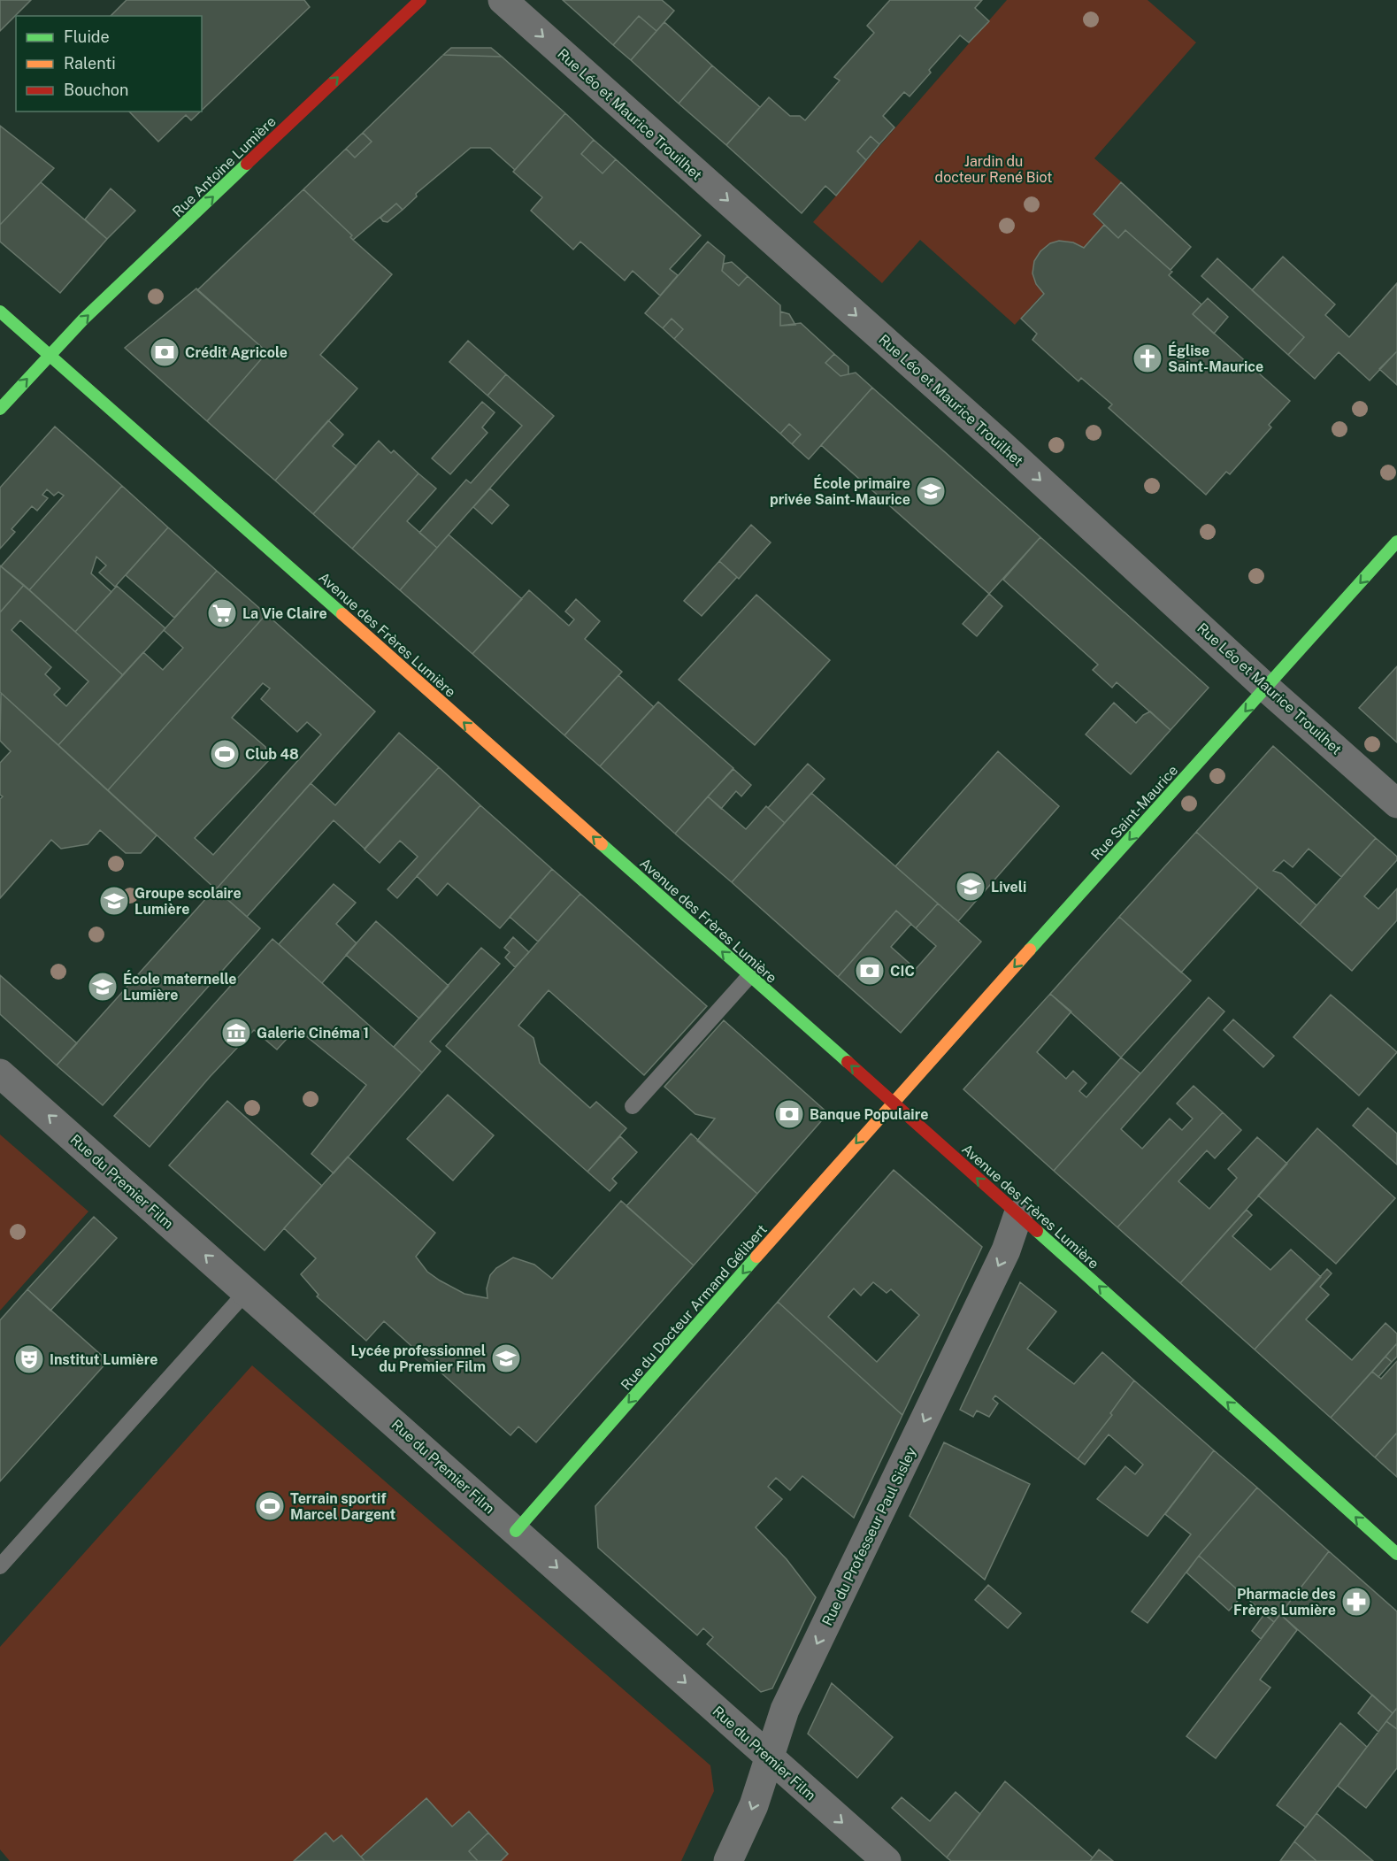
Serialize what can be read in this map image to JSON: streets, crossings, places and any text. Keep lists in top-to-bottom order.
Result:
{
  "streets": {
    "street": [
      "Rue Léo et Maurice Trouilhet",
      "Rue Antoine Lumière",
      "Avenue des Frères Lumière",
      "Rue Saint-Maurice",
      "Rue du Premier Film",
      "Rue du Docteur Armand Gélibert",
      "Rue du Professeur Paul Sisley"
    ]
  },
  "crossings": [
    ["Rue Léo et Maurice Trouilhet", "Rue Saint-Maurice"],
    ["Rue Antoine Lumière", "Avenue des Frères Lumière"],
    ["Avenue des Frères Lumière", "Rue Saint-Maurice"],
    ["Avenue des Frères Lumière", "Rue du Docteur Armand Gélibert"],
    ["Avenue des Frères Lumière", "Rue du Professeur Paul Sisley"],
    ["Rue Saint-Maurice", "Rue du Docteur Armand Gélibert"],
    ["Rue du Premier Film", "Rue du Docteur Armand Gélibert"],
    ["Rue du Premier Film", "Rue du Professeur Paul Sisley"]
  ],
  "one_way": [
    "Rue Léo et Maurice Trouilhet",
    "Rue Antoine Lumière",
    "Avenue des Frères Lumière",
    "Rue Saint-Maurice",
    "Rue du Docteur Armand Gélibert",
    "Rue du Professeur Paul Sisley"
  ],
  "parks": ["Jardin du docteur René Biot"],
  "places": {
    "bank": ["Crédit Agricole", "CIC", "Banque Populaire"],
    "church": ["Église Saint-Maurice"],
    "school or university": [
      "École primaire privée Saint-Maurice",
      "Liveli",
      "Groupe scolaire Lumière",
      "École maternelle Lumière",
      "Lycée professionnel du Premier Film"
    ],
    "supermarket": ["La Vie Claire"],
    "sports": ["Club 48", "Terrain sportif Marcel Dargent"],
    "museum": ["Galerie Cinéma 1"],
    "theatre": ["Institut Lumière"],
    "pharmacy": ["Pharmacie des Frères Lumière"]
  },
  "legend": ["Fluide", "Ralenti", "Bouchon"]
}
